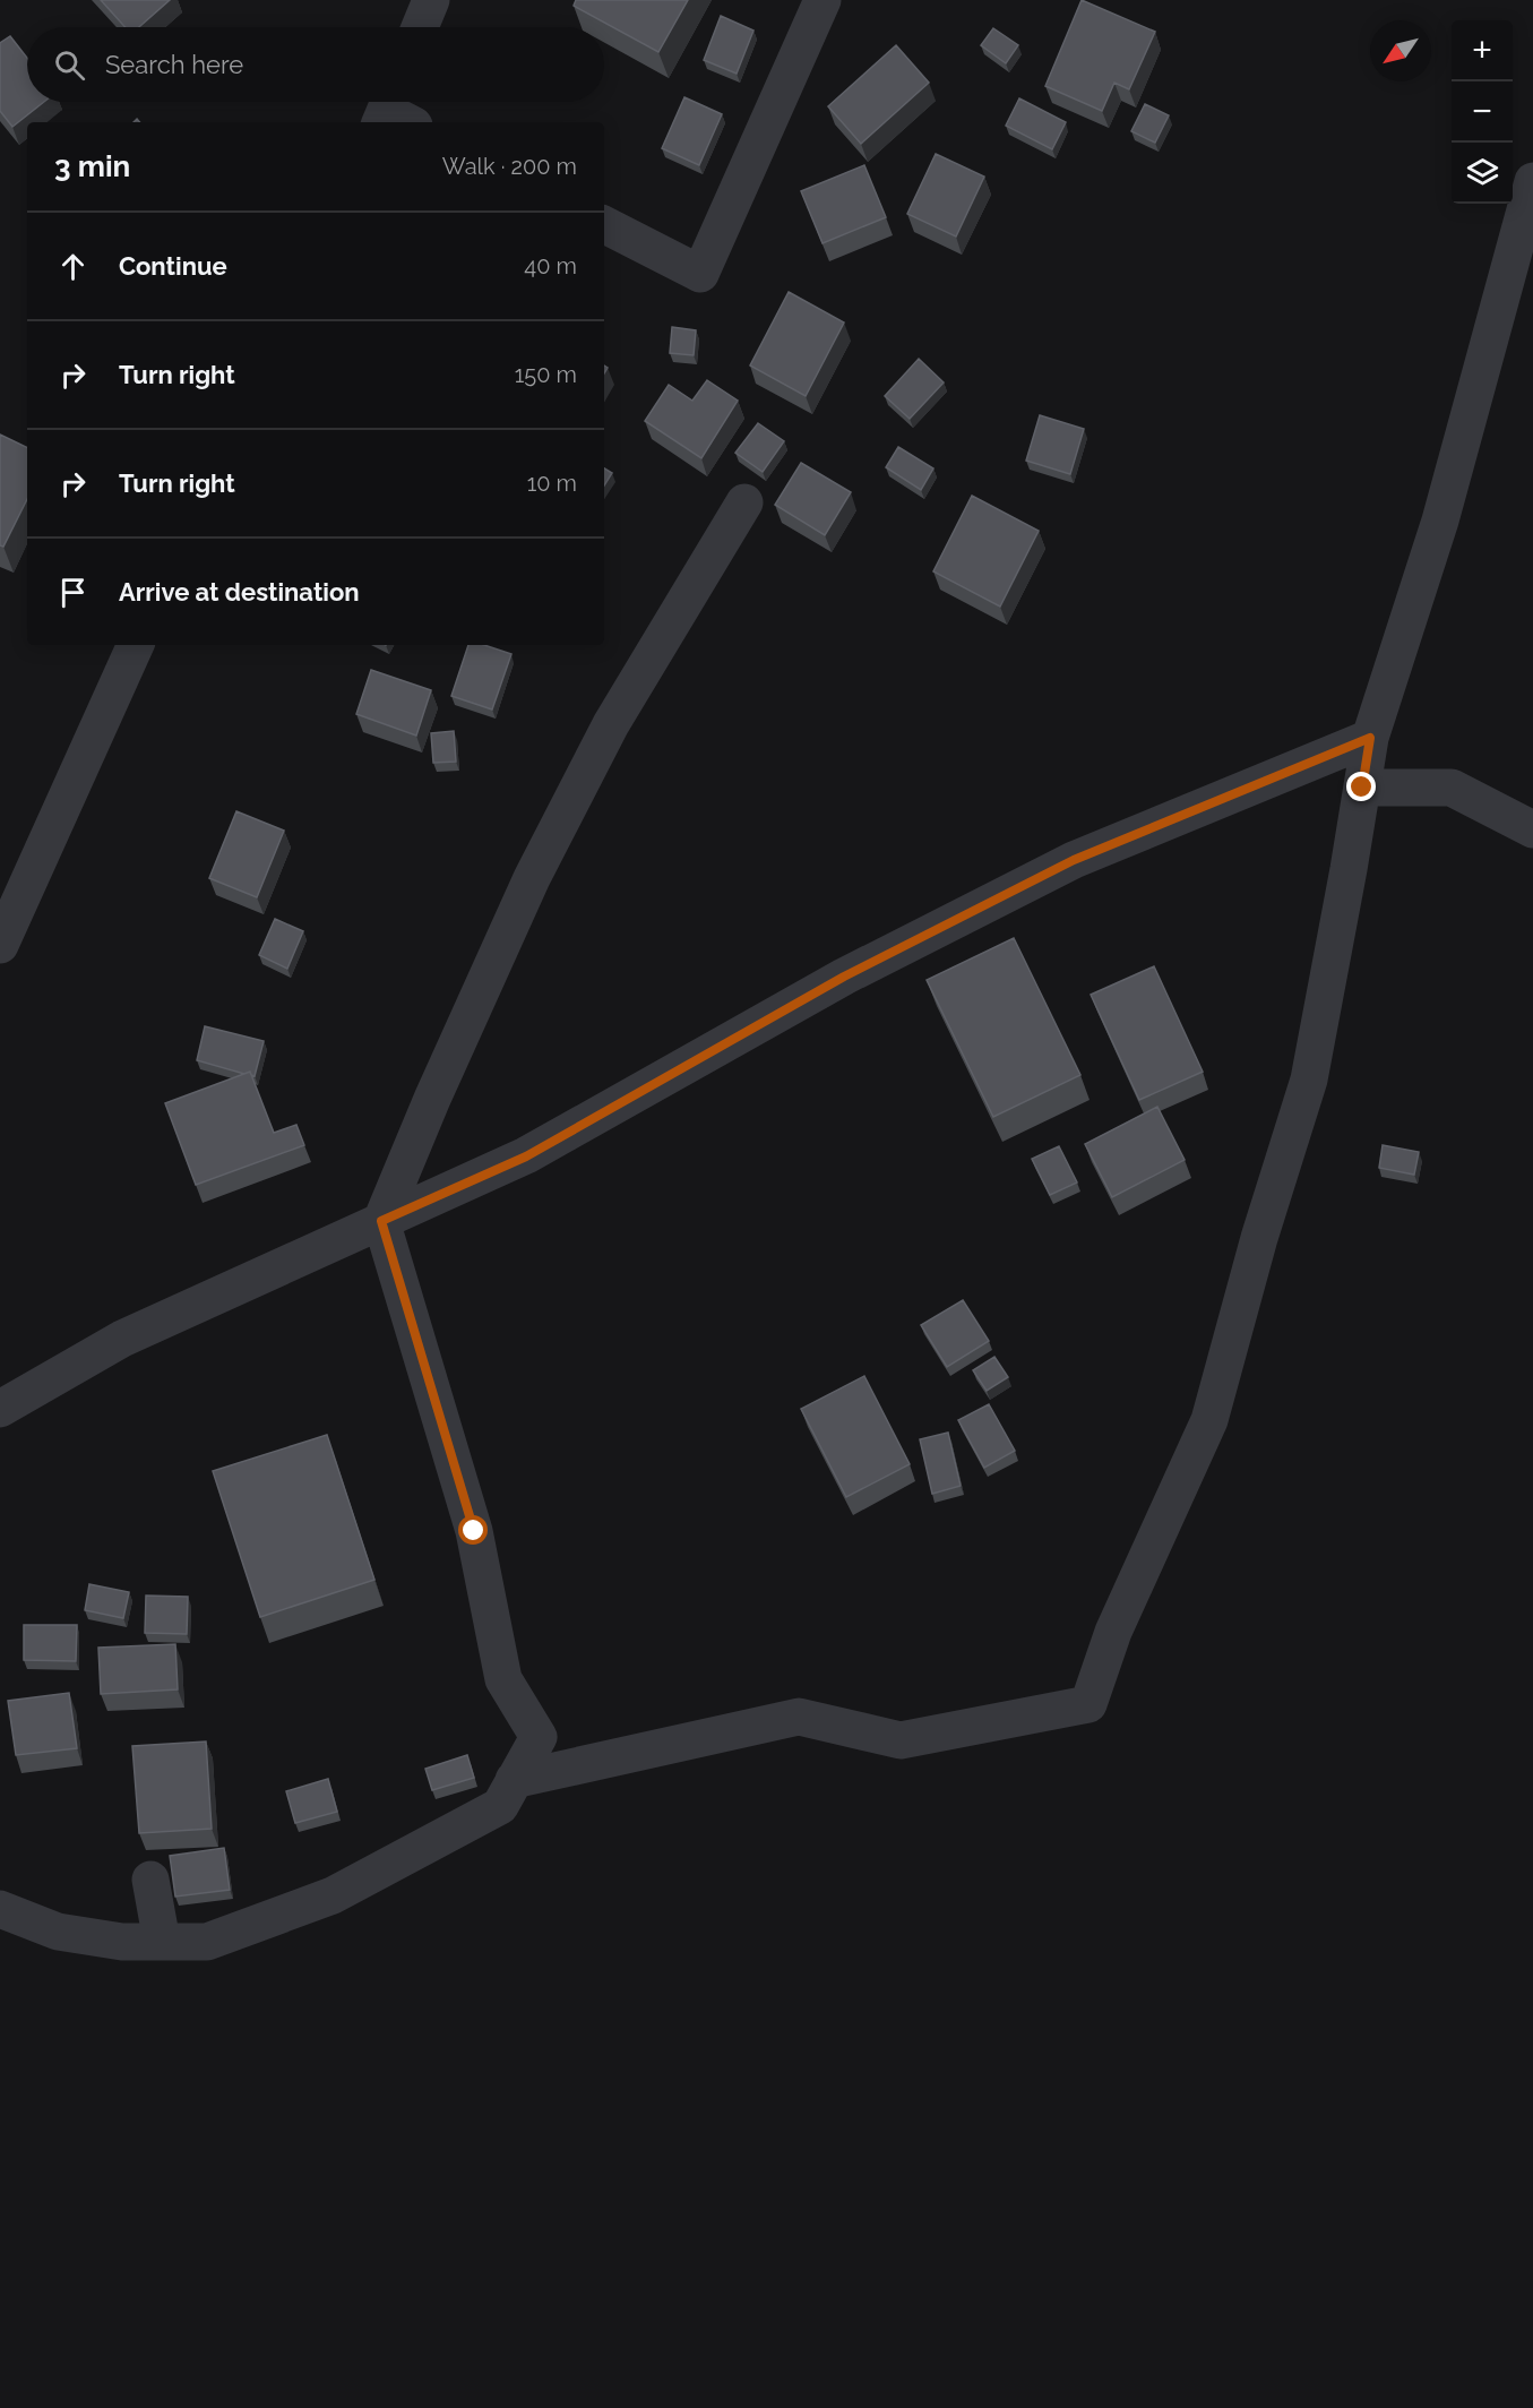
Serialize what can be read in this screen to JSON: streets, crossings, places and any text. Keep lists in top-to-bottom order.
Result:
{
  "north": "bottom left",
  "page": {
    "map_buttons": ["+", "−"],
    "search": "Search here",
    "heading": ["3 min", "Walk · 200 m"],
    "list": [
      ["Continue", "40 m"],
      ["Turn right", "150 m"],
      ["Turn right", "10 m"],
      "Arrive at destination"
    ]
  }
}
